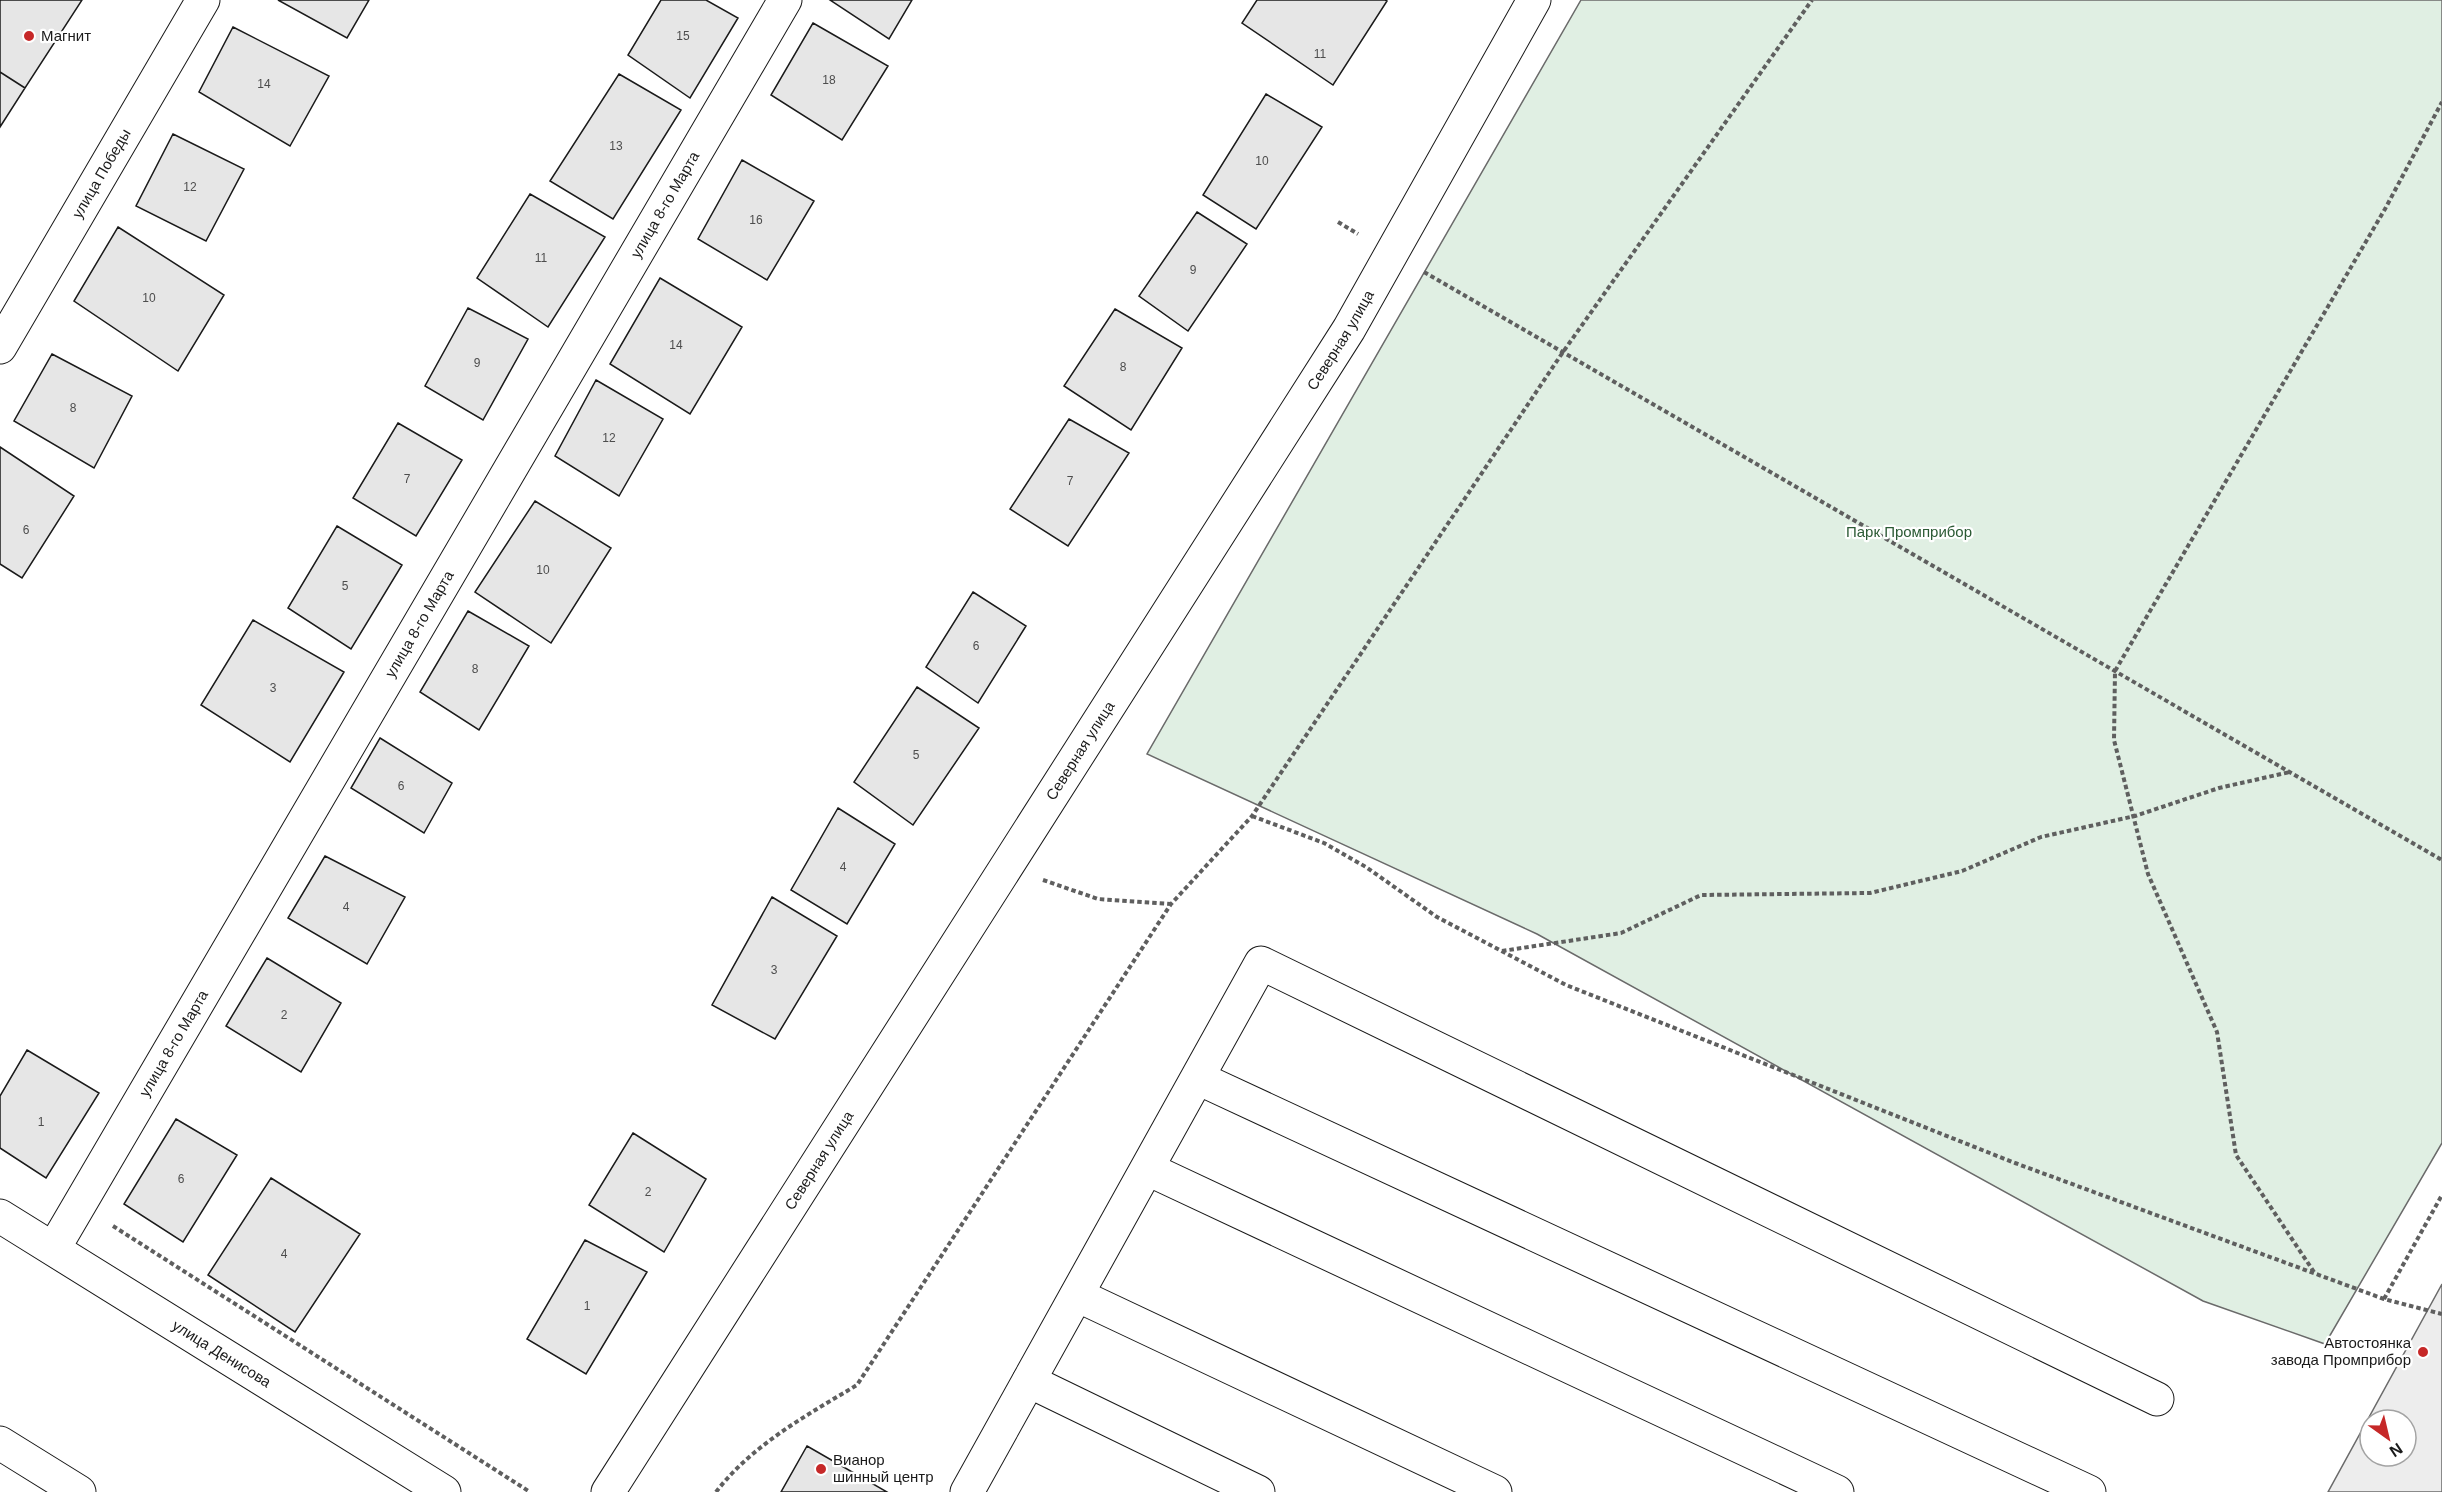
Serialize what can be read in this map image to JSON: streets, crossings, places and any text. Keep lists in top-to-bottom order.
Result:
{
  "streets": {
    "street": [
      "улица Победы",
      "улица 8-го Марта",
      "Северная улица",
      "улица Денисова"
    ]
  },
  "crossings": [
    ["улица 8-го Марта", "улица Денисова"]
  ],
  "parks": ["Парк Промприбор"],
  "places": ["Магнит", "Автостоянка завода Промприбор", "Вианор шинный центр"],
  "house_numbers": [
    "15",
    "11",
    "18",
    "14",
    "13",
    "10",
    "12",
    "16",
    "11",
    "9",
    "10",
    "14",
    "9",
    "8",
    "8",
    "12",
    "7",
    "7",
    "6",
    "10",
    "5",
    "6",
    "8",
    "3",
    "5",
    "6",
    "4",
    "4",
    "3",
    "2",
    "1",
    "6",
    "2",
    "4",
    "1"
  ],
  "north": "bottom right"
}
